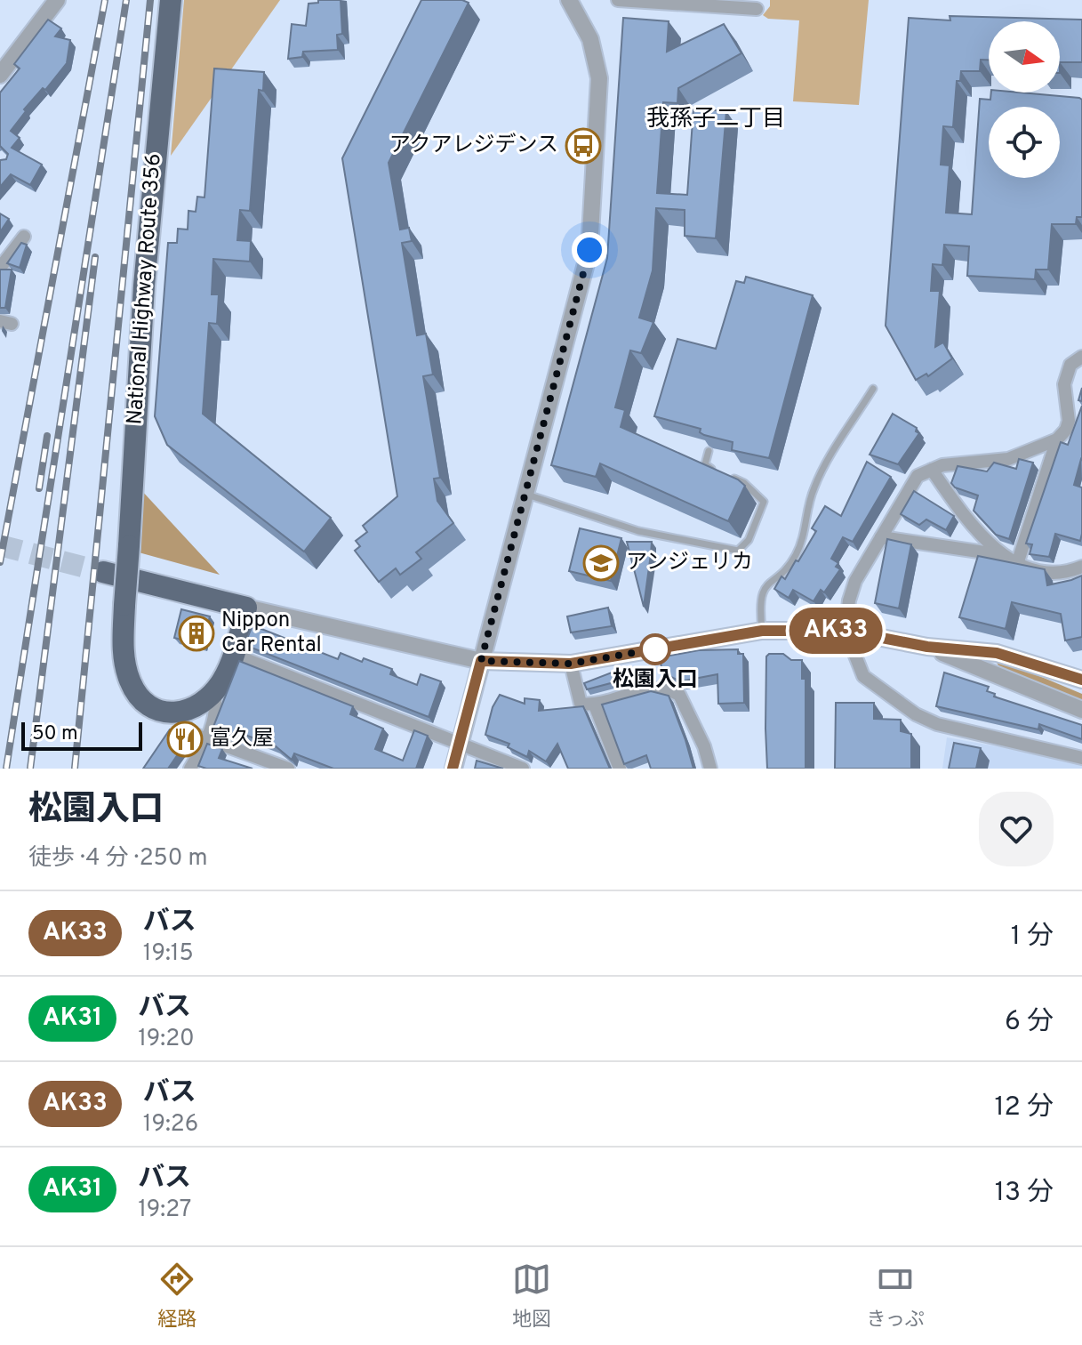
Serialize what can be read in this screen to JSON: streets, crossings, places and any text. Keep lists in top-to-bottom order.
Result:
{
  "streets": {
    "highway": ["National Highway Route 356"]
  },
  "districts": ["我孫子二丁目"],
  "places": {
    "bus stop": ["アクアレジデンス"],
    "school or university": ["アンジェリカ"],
    "building": ["Nippon Car Rental"],
    "other": ["松園入口"],
    "restaurant": ["富久屋"]
  },
  "lines": ["bus line AK33"],
  "scale_bar": "50 m",
  "north": "right",
  "page": {
    "on_map": "AK33",
    "scale": "50 m",
    "heading": ["松園入口", "徒歩 · 4 分 · 250 m"],
    "list": [
      {
        "mark": "AK33",
        "name": "バス",
        "note": "19:15",
        "value": "1 分"
      },
      {
        "mark": "AK31",
        "name": "バス",
        "note": "19:20",
        "value": "6 分"
      },
      {
        "mark": "AK33",
        "name": "バス",
        "note": "19:26",
        "value": "12 分"
      },
      {
        "mark": "AK31",
        "name": "バス",
        "note": "19:27",
        "value": "13 分"
      }
    ],
    "tabs": ["経路", "地図", "きっぷ"]
  }
}
